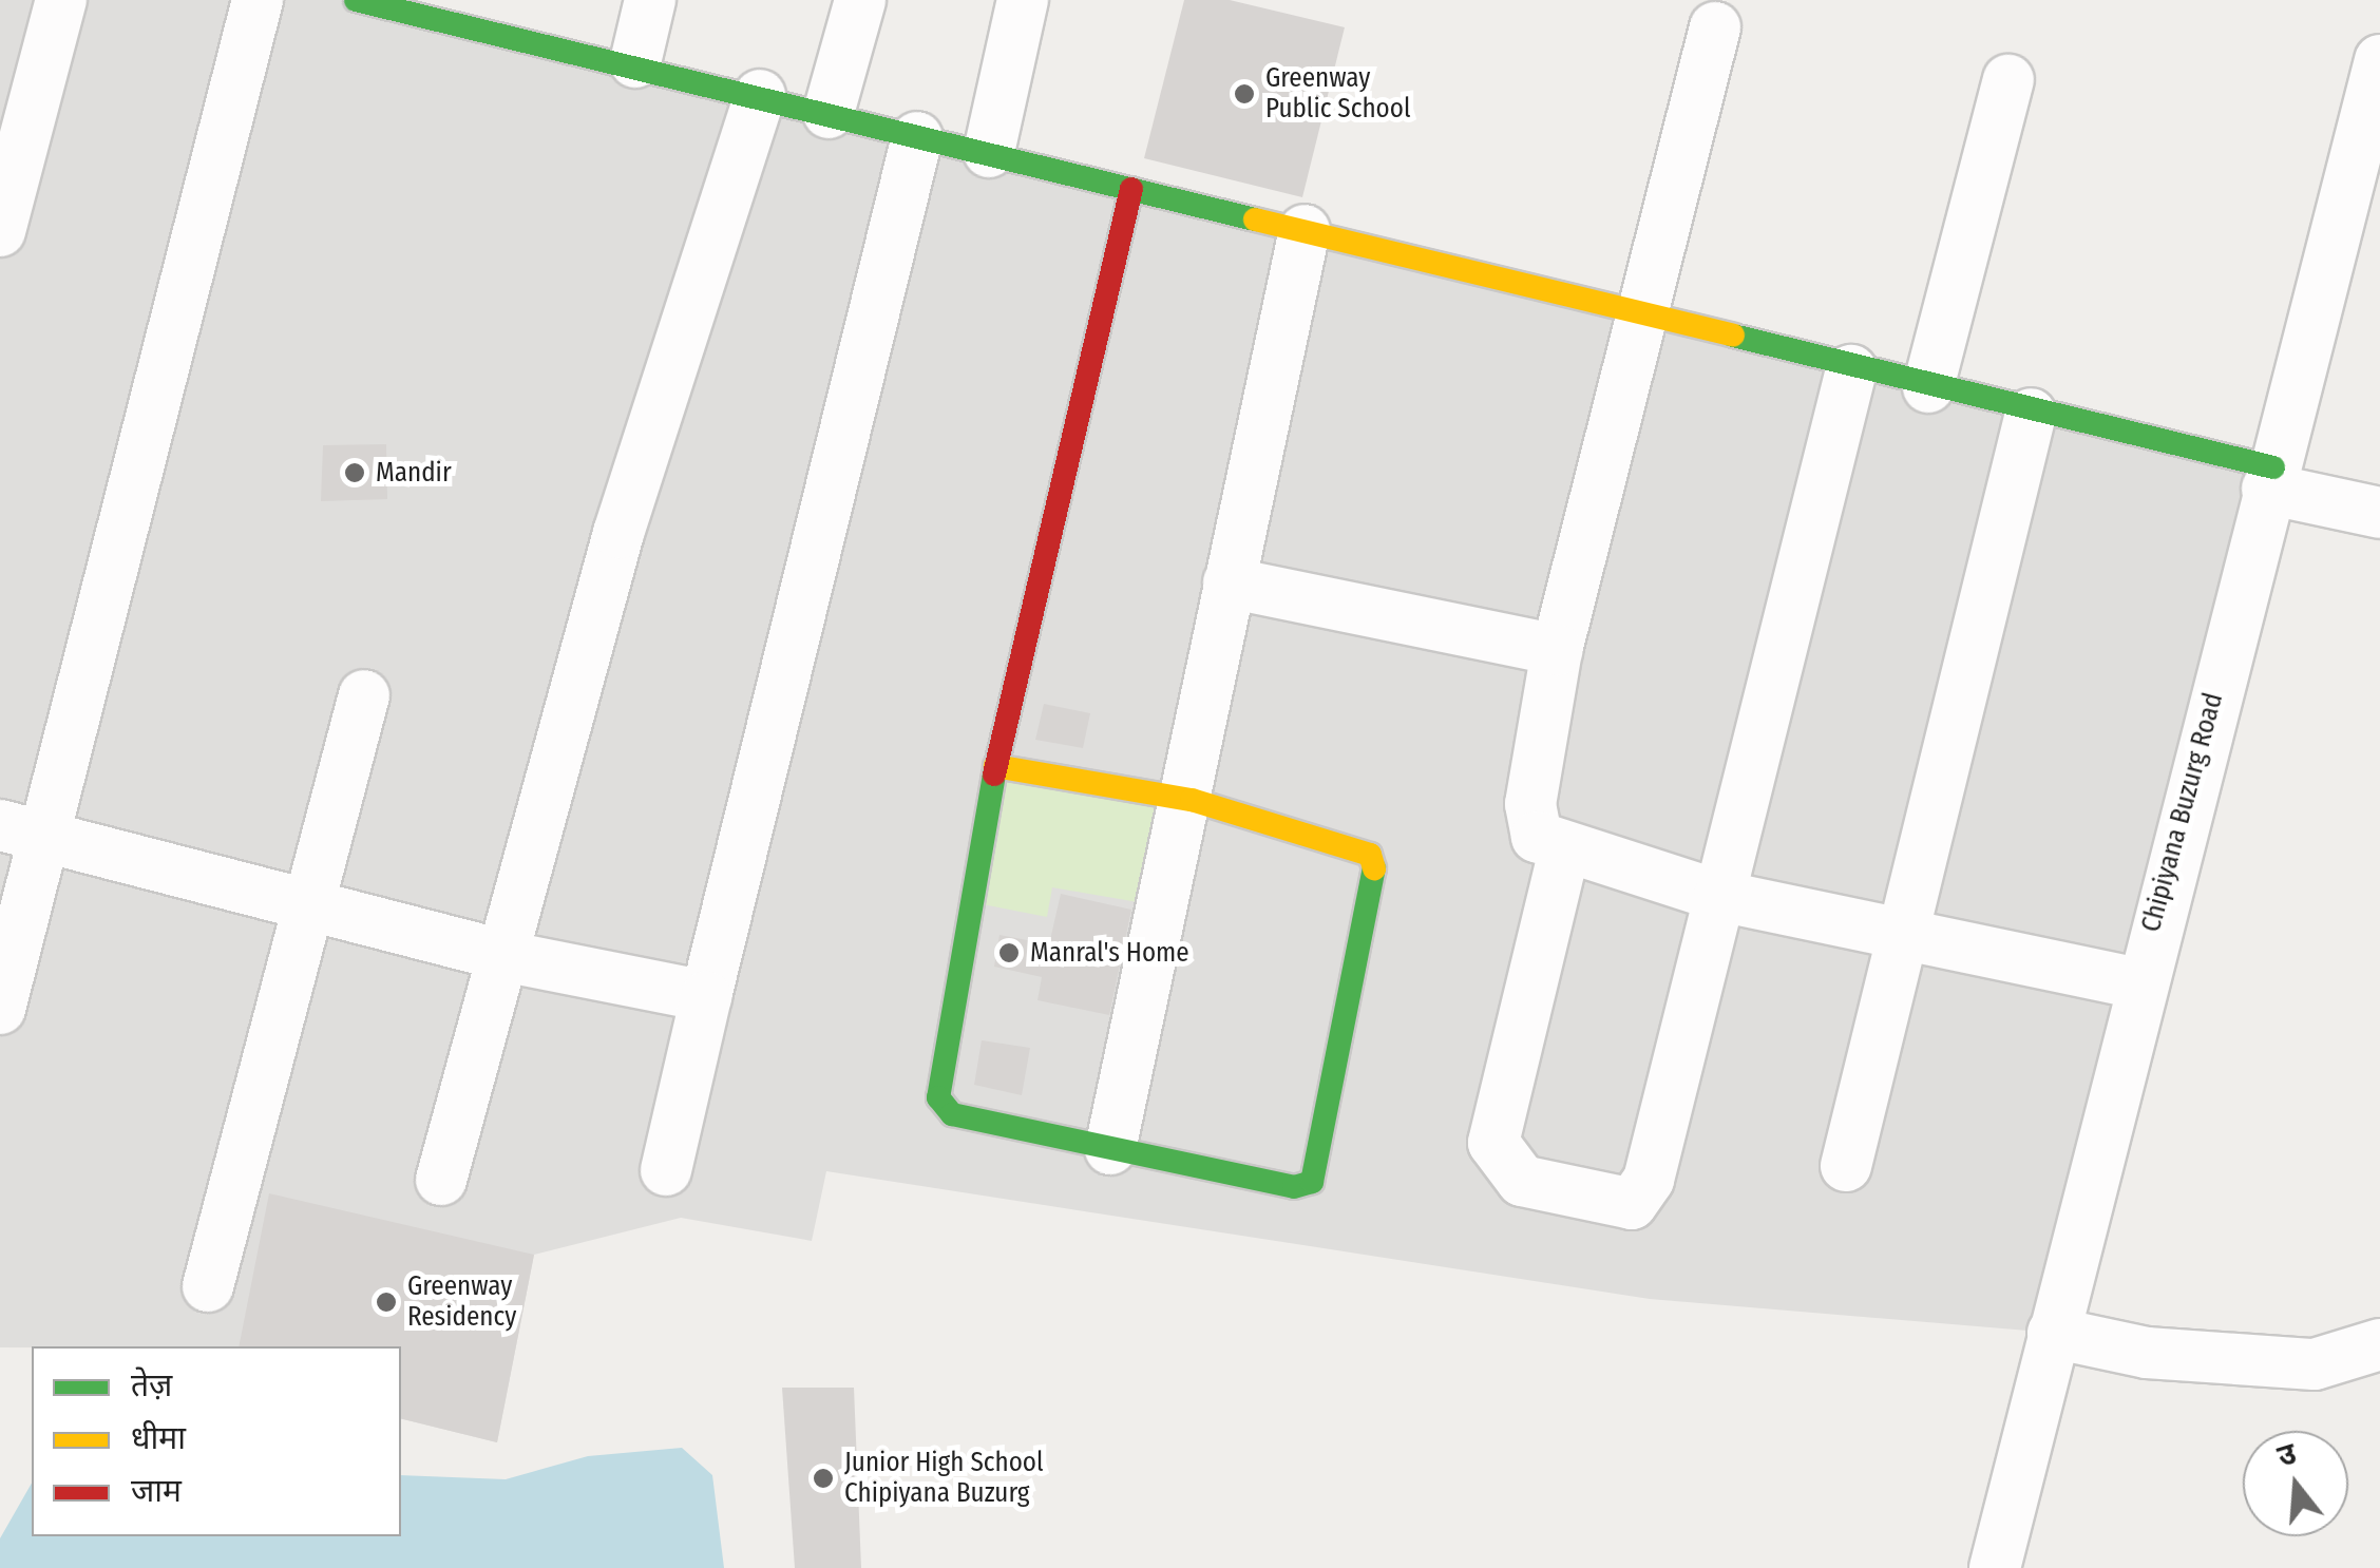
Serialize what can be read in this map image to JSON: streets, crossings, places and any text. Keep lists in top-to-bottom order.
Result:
{
  "streets": {
    "street": ["Chipiyana Buzurg Road"]
  },
  "places": [
    "Greenway Public School",
    "Mandir",
    "Manral's Home",
    "Greenway Residency",
    "Junior High School Chipiyana Buzurg"
  ],
  "legend": ["तेज़", "धीमा", "जाम"],
  "north": "top"
}
